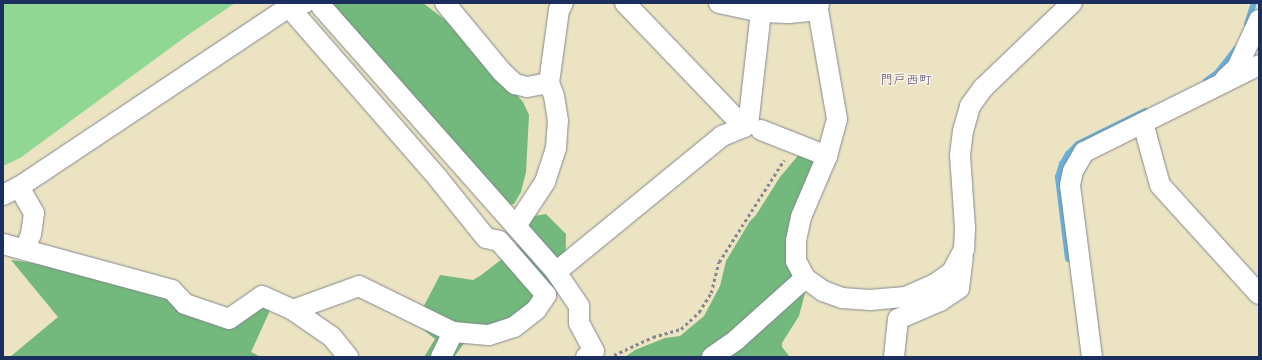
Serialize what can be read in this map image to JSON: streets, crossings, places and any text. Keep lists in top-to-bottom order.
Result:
{
  "districts": ["門戸西町"]
}
